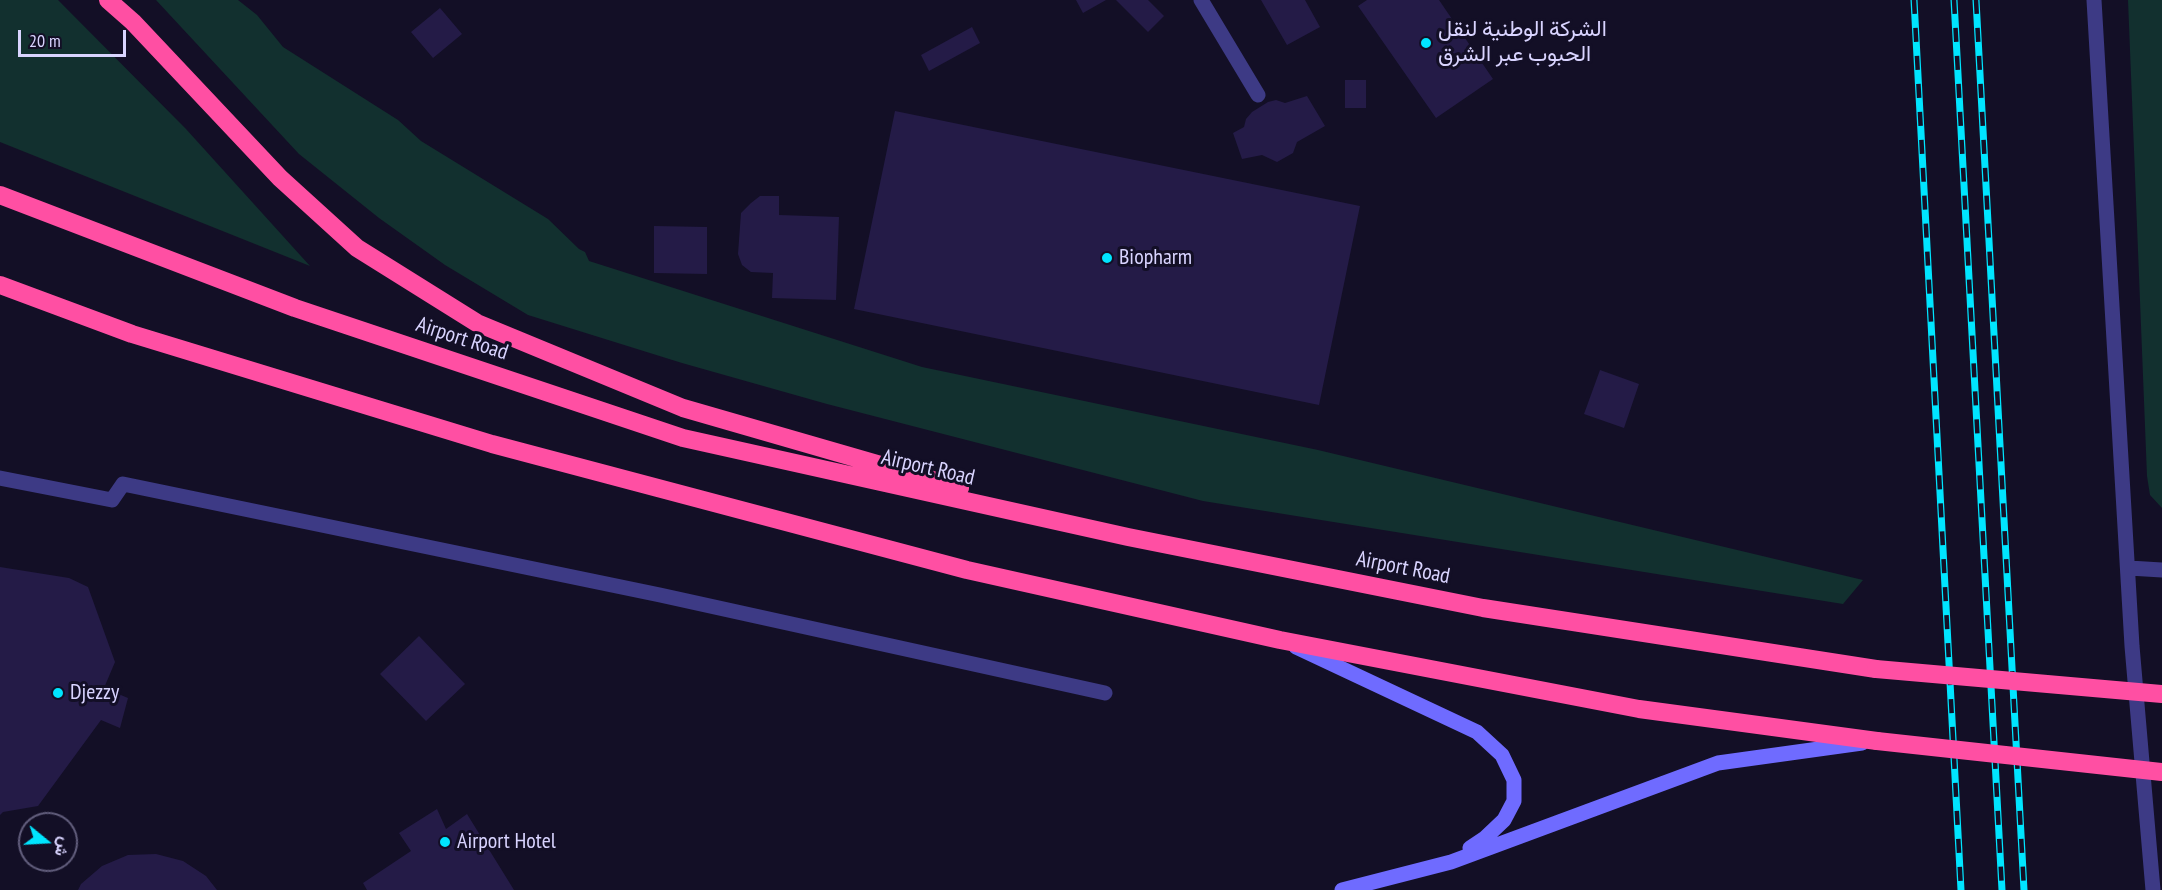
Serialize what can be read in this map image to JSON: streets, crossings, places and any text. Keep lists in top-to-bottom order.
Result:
{
  "streets": {
    "highway": ["Airport Road"]
  },
  "places": [
    "الشركة الوطنية لنقل الحبوب عبر الشرق",
    "Biopharm",
    "Djezzy",
    "Airport Hotel"
  ],
  "scale_bar": "20 m",
  "north": "right"
}
